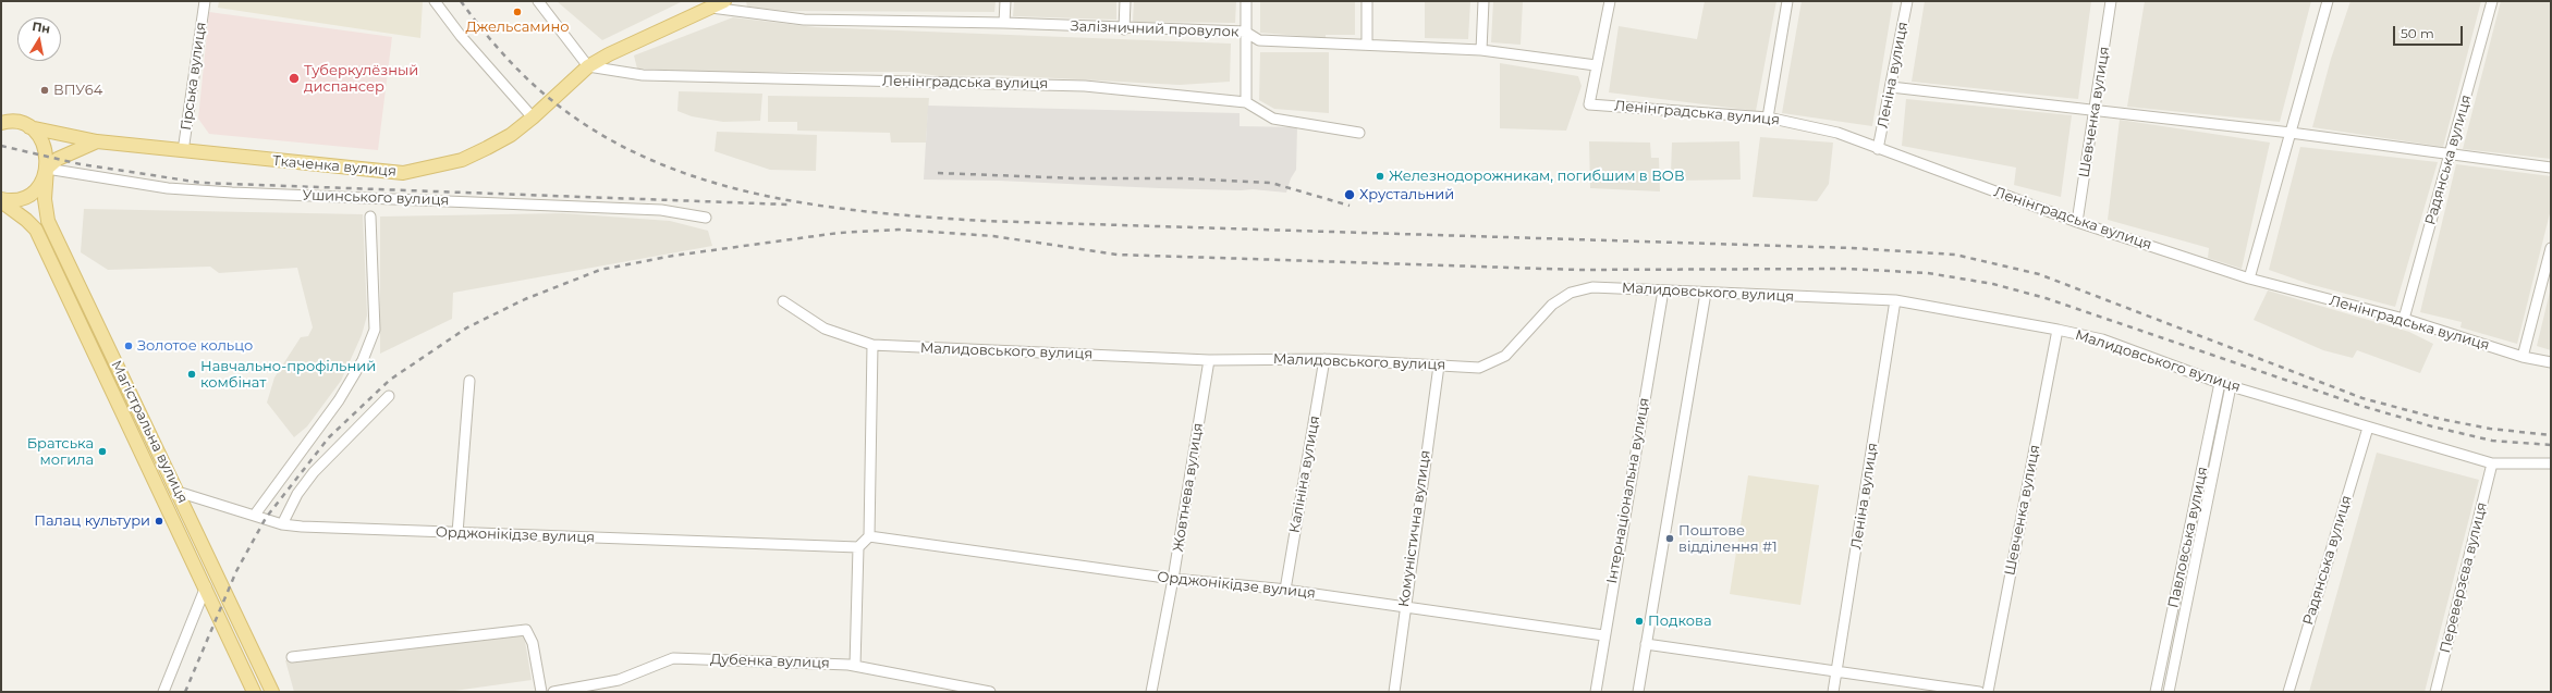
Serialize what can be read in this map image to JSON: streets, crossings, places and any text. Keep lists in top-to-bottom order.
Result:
{
  "streets": {
    "main road": ["Ткаченка вулиця", "Магістральна вулиця"],
    "street": [
      "Залізничний провулок",
      "Леніна вулиця",
      "Гірська вулиця",
      "Ленінградська вулиця",
      "Шевченка вулиця",
      "Радянська вулиця",
      "Ушинського вулиця",
      "Малидовського вулиця",
      "Калініна вулиця",
      "Жовтнева вулиця",
      "Інтернаціональна вулиця",
      "Комуністична вулиця",
      "Орджонікідзе вулиця",
      "Павловська вулиця",
      "Переверзєва вулиця",
      "Дубенка вулиця"
    ]
  },
  "crossings": [
    ["Залізничний провулок", "Ленінградська вулиця"],
    ["Залізничний провулок", "Ткаченка вулиця"],
    ["Леніна вулиця", "Ленінградська вулиця"],
    ["Леніна вулиця", "Малидовського вулиця"],
    ["Гірська вулиця", "Ткаченка вулиця"],
    ["Ленінградська вулиця", "Шевченка вулиця"],
    ["Ленінградська вулиця", "Радянська вулиця"],
    ["Ленінградська вулиця", "Ткаченка вулиця"],
    ["Шевченка вулиця", "Малидовського вулиця"],
    ["Радянська вулиця", "Малидовського вулиця"],
    ["Ткаченка вулиця", "Магістральна вулиця"],
    ["Ушинського вулиця", "Магістральна вулиця"],
    ["Малидовського вулиця", "Калініна вулиця"],
    ["Малидовського вулиця", "Жовтнева вулиця"],
    ["Малидовського вулиця", "Інтернаціональна вулиця"],
    ["Малидовського вулиця", "Комуністична вулиця"],
    ["Малидовського вулиця", "Павловська вулиця"],
    ["Малидовського вулиця", "Переверзєва вулиця"],
    ["Магістральна вулиця", "Орджонікідзе вулиця"],
    ["Калініна вулиця", "Орджонікідзе вулиця"],
    ["Жовтнева вулиця", "Орджонікідзе вулиця"],
    ["Інтернаціональна вулиця", "Орджонікідзе вулиця"],
    ["Комуністична вулиця", "Орджонікідзе вулиця"]
  ],
  "places": [
    "Джельсамино",
    "Туберкулёзный диспансер",
    "ВПУ64",
    "Железнодорожникам, погибшим в ВОВ",
    "Хрустальний",
    "Золотое кольцо",
    "Навчально-профільний комбінат",
    "Братська могила",
    "Палац культури",
    "Поштове відділення #1",
    "Подкова"
  ],
  "scale_bar": "50 m",
  "north": "top"
}
